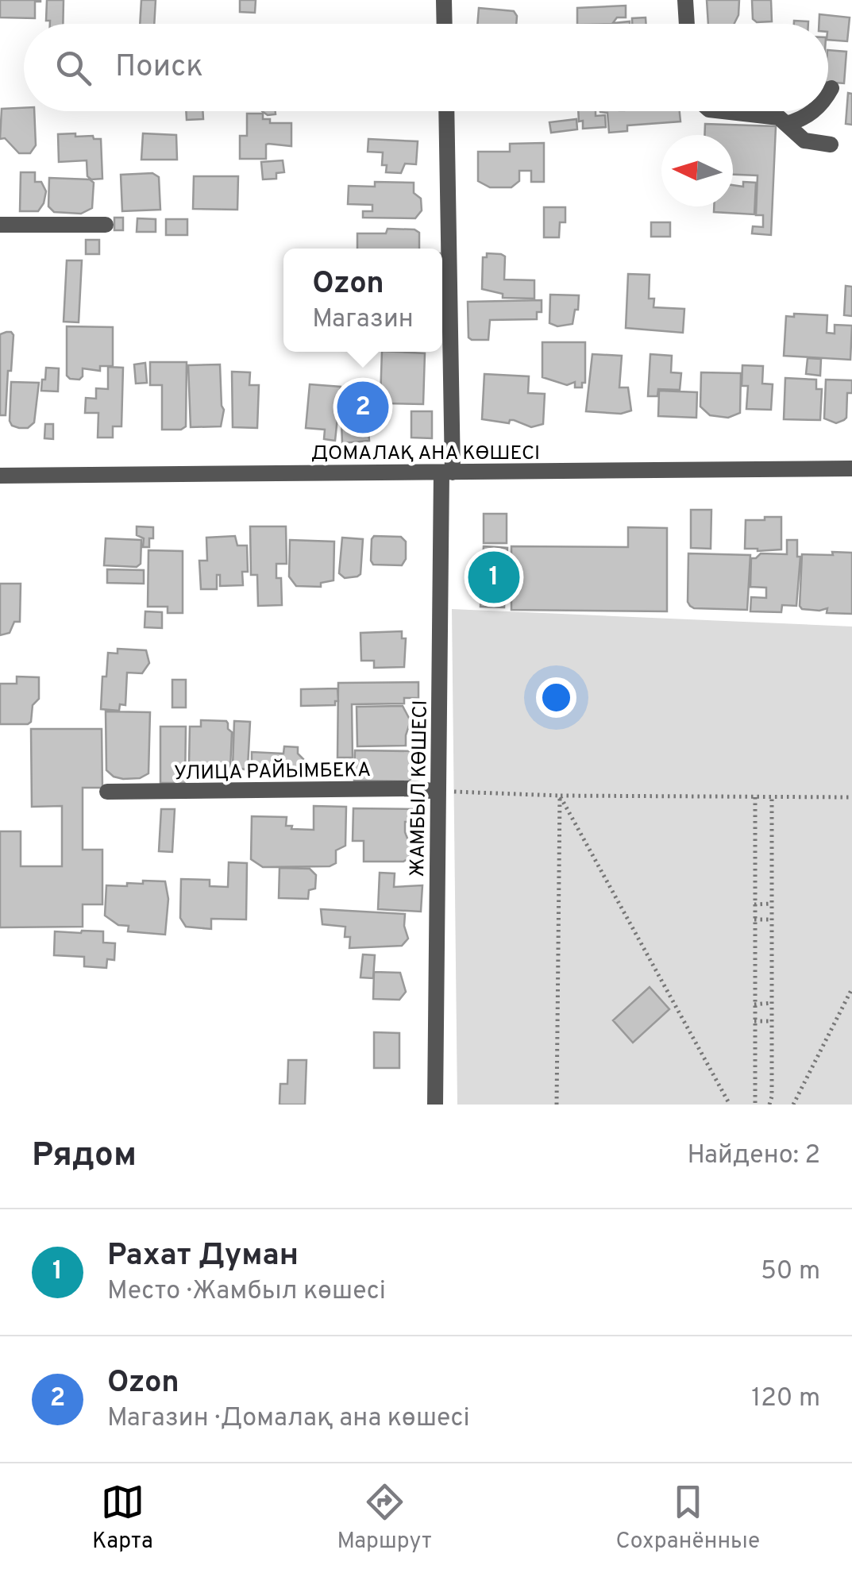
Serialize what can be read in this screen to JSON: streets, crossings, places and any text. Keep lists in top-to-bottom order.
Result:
{
  "streets": {
    "street": ["ДОМАЛАҚ АНА КӨШЕСІ", "УЛИЦА РАЙЫМБЕКА", "ЖАМБЫЛ КӨШЕСІ"]
  },
  "crossings": [
    ["ДОМАЛАҚ АНА КӨШЕСІ", "ЖАМБЫЛ КӨШЕСІ"],
    ["УЛИЦА РАЙЫМБЕКА", "ЖАМБЫЛ КӨШЕСІ"]
  ],
  "north": "left",
  "page": {
    "search": "Поиск",
    "popup": ["Ozon", "Магазин"],
    "pins": ["2", "1"],
    "heading": ["Рядом", "Найдено: 2"],
    "list": [
      {
        "mark": "1",
        "name": "Рахат Думан",
        "note": "Место · Жамбыл көшесі",
        "value": "50 m"
      },
      {
        "mark": "2",
        "name": "Ozon",
        "note": "Магазин · Домалақ ана көшесі",
        "value": "120 m"
      }
    ],
    "nav": ["Карта", "Маршрут", "Сохранённые"]
  }
}
